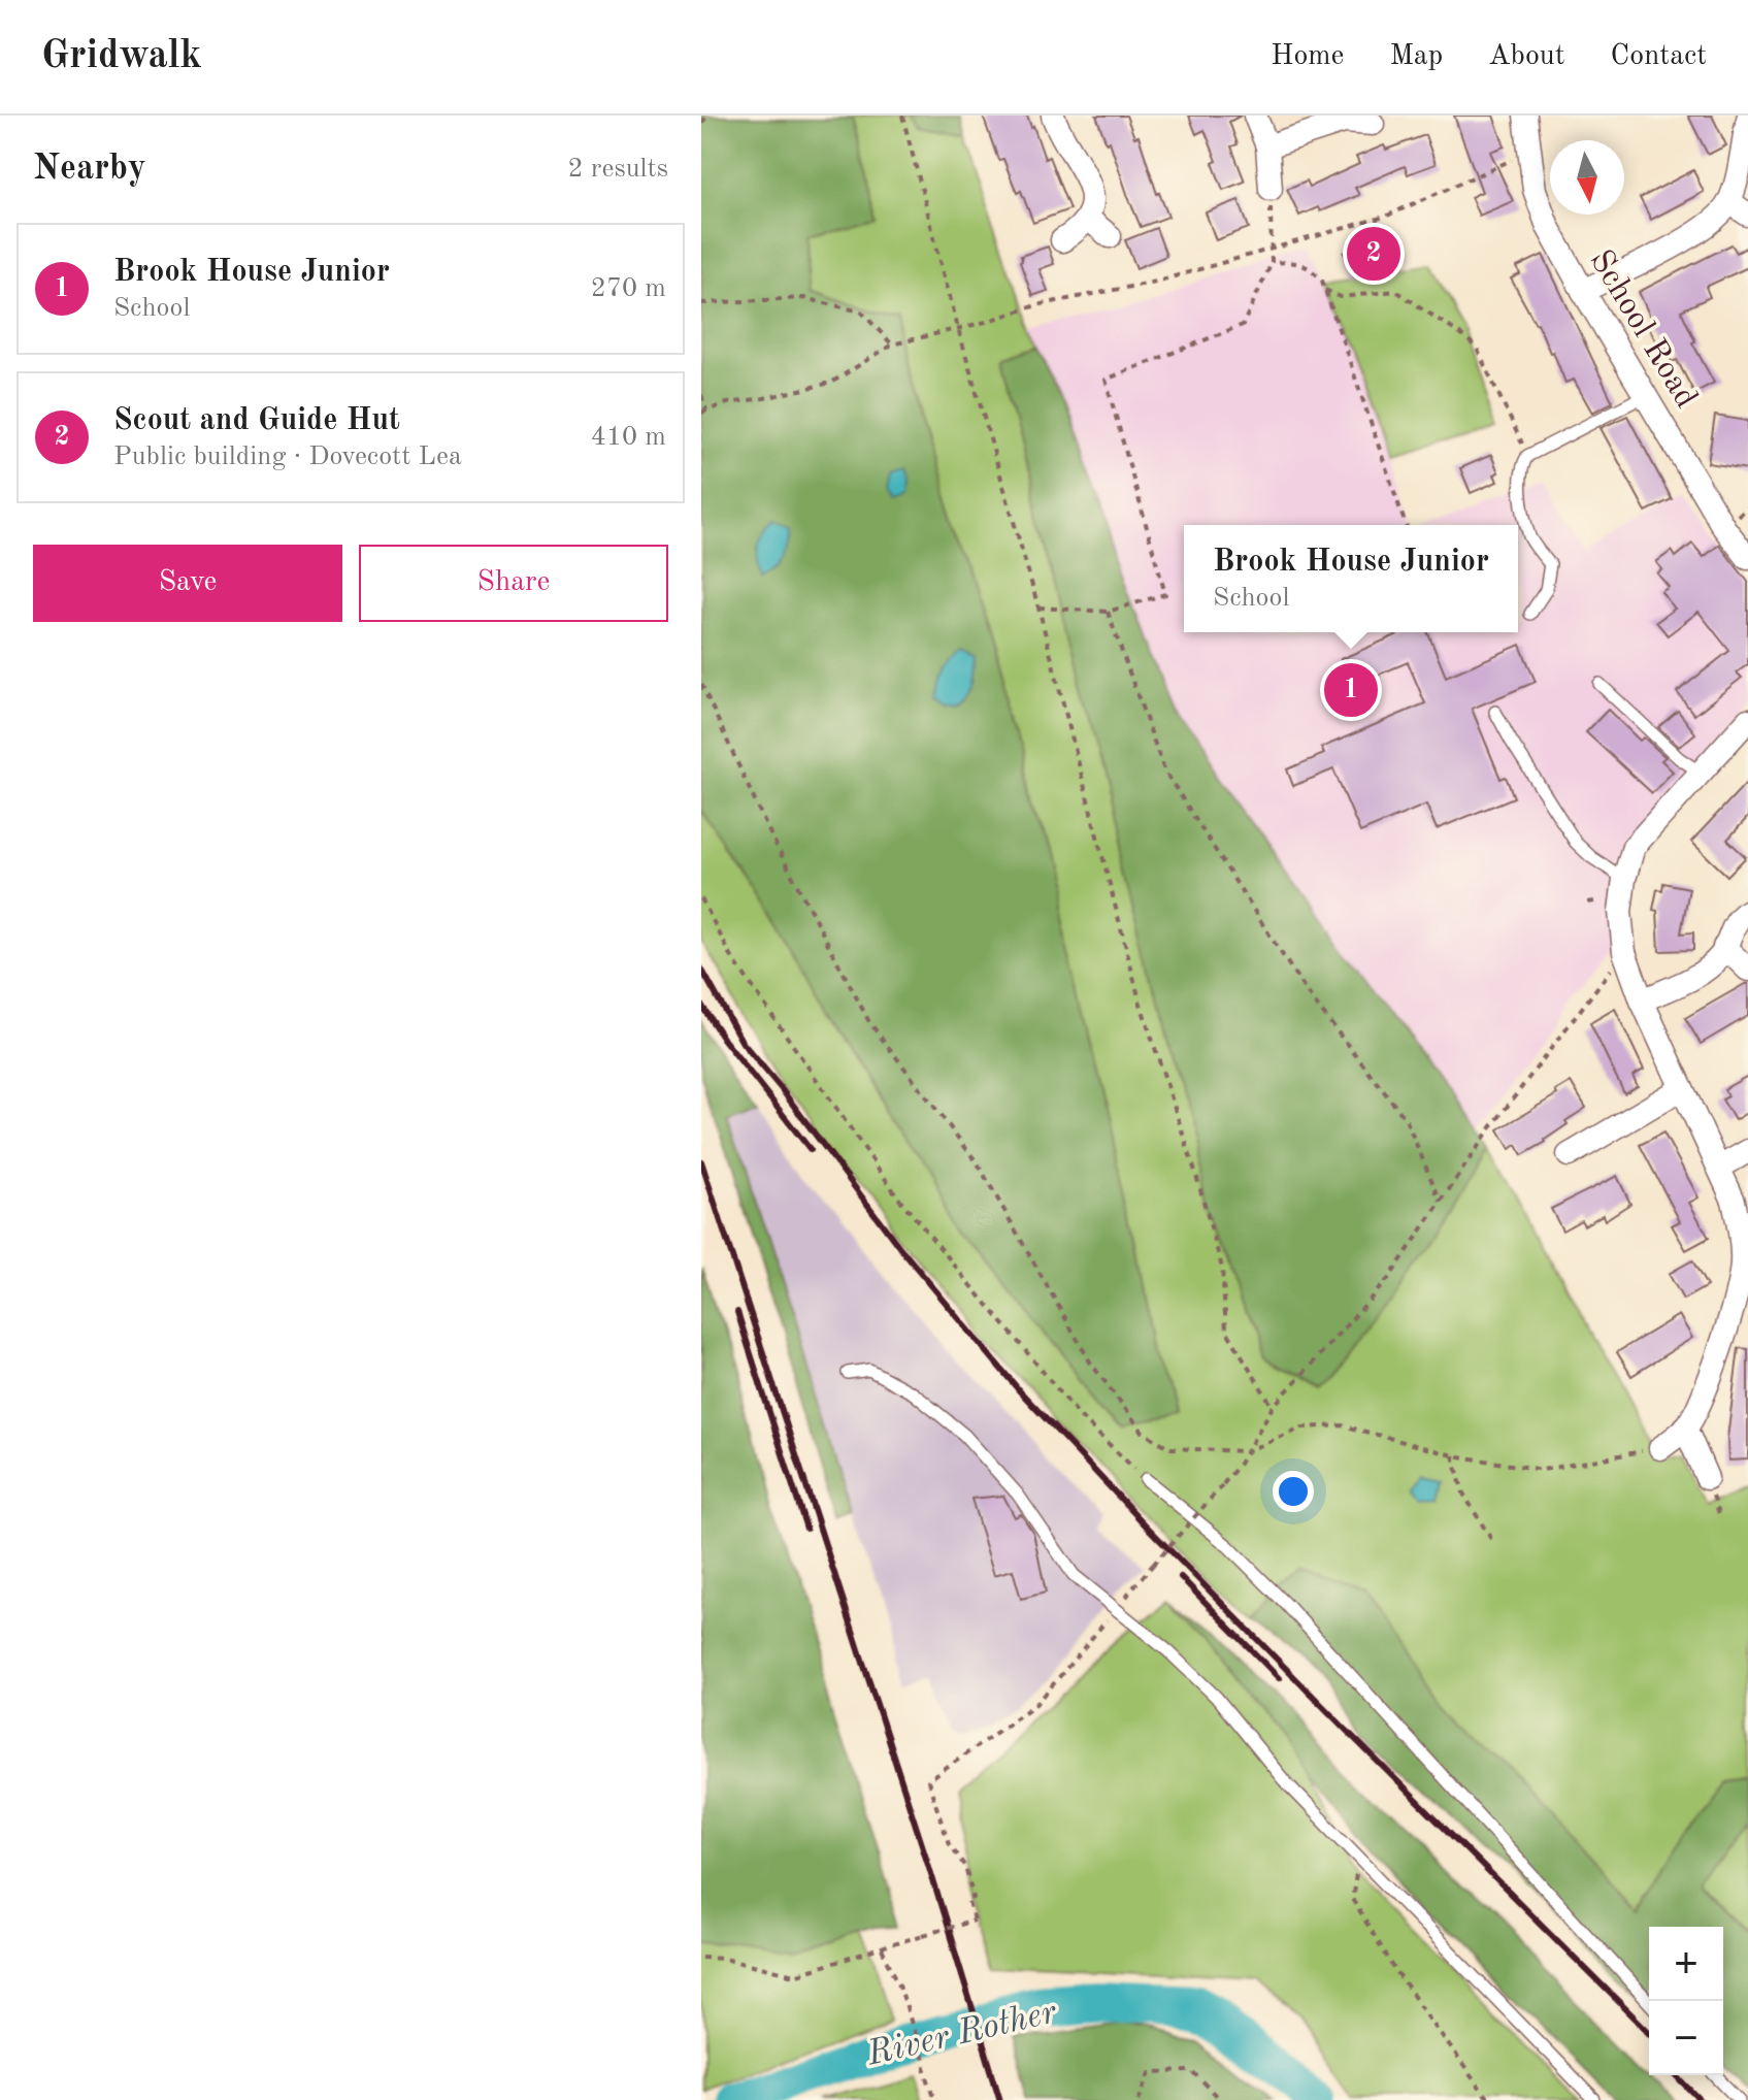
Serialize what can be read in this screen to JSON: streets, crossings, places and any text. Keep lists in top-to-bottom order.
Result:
{
  "streets": {
    "street": ["School Road"]
  },
  "water": ["River Rother"],
  "north": "bottom",
  "page": {
    "header": "Gridwalk",
    "nav": [
      "Home",
      "Map",
      "About",
      "Contact"
    ],
    "heading": ["Nearby", "2 results"],
    "list": [
      {
        "mark": "1",
        "name": "Brook House Junior",
        "note": "School",
        "value": "270 m"
      },
      {
        "mark": "2",
        "name": "Scout and Guide Hut",
        "note": "Public building · Dovecott Lea",
        "value": "410 m"
      }
    ],
    "pins": ["2", "1"],
    "buttons": ["Save", "Share"],
    "popup": ["Brook House Junior", "School"],
    "map_buttons": ["+", "−"]
  }
}
